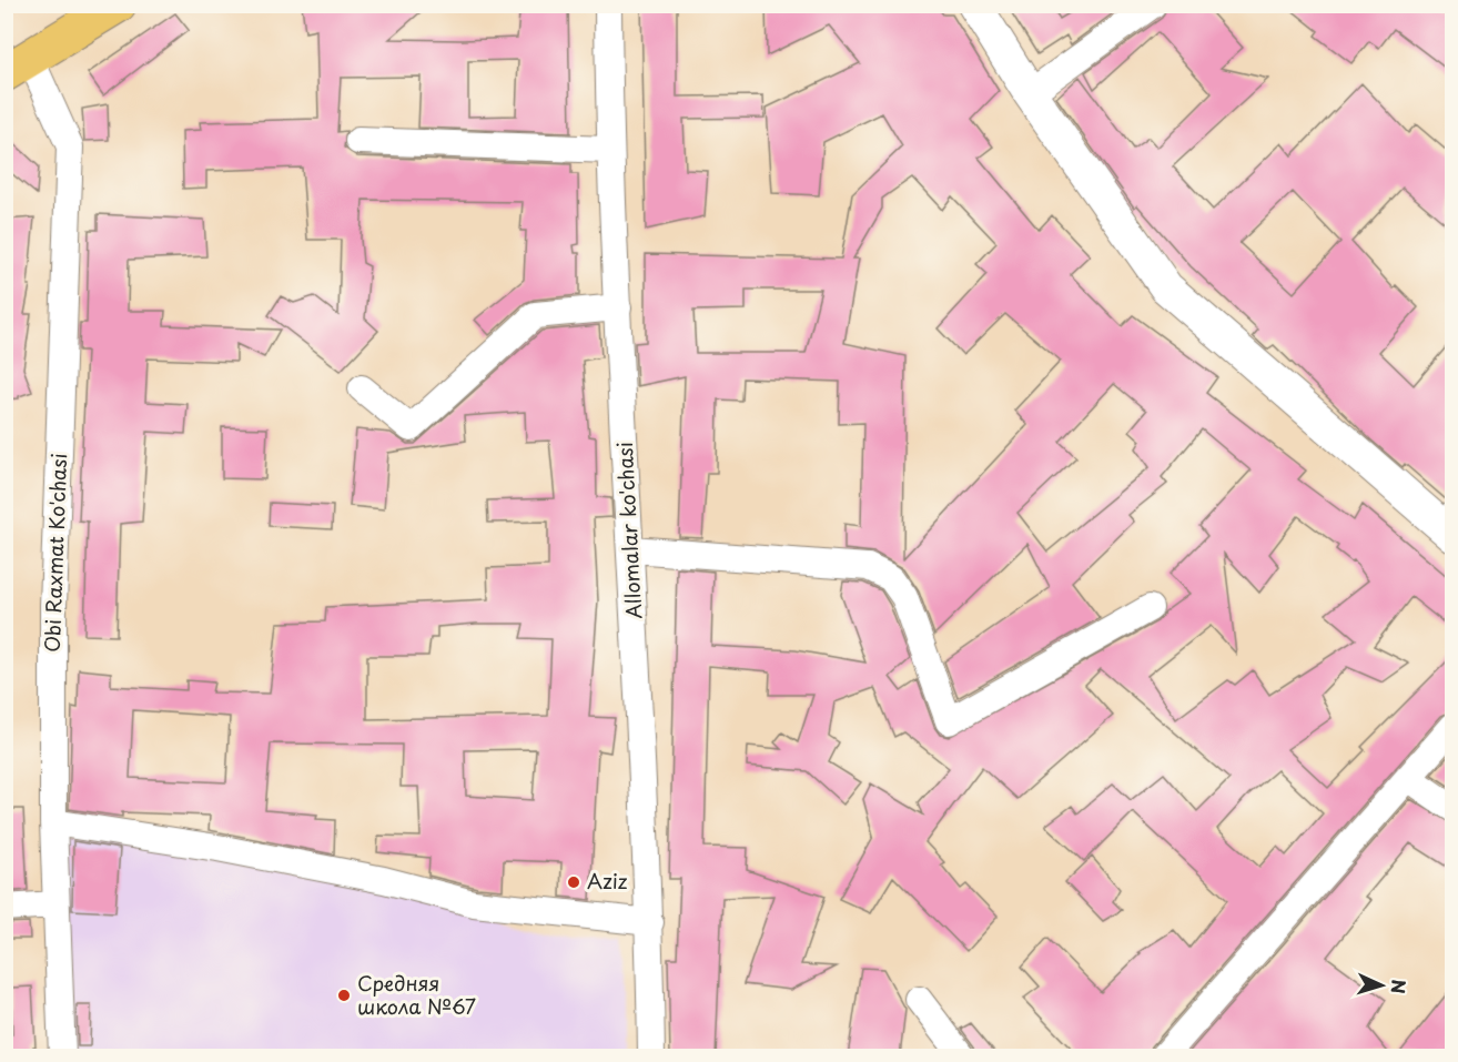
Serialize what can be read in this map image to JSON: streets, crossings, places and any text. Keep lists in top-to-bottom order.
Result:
{
  "streets": {
    "street": ["Allomalar ko'chasi", "Obi Raxmat Ko'chasi"]
  },
  "places": ["Aziz", "Средняя школа №67"],
  "north": "right"
}
